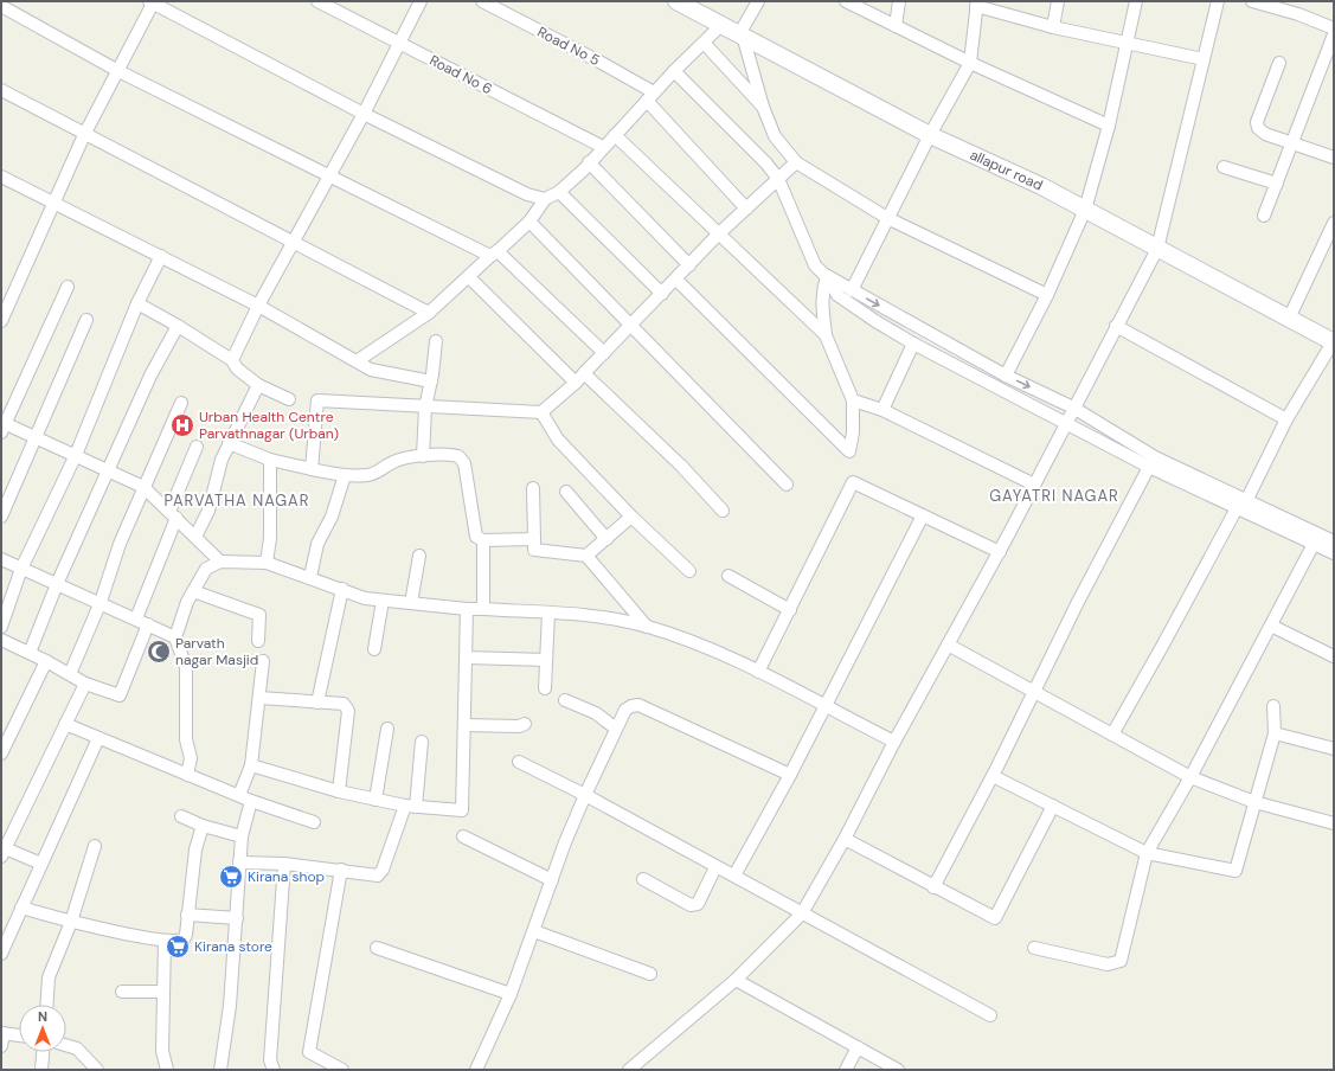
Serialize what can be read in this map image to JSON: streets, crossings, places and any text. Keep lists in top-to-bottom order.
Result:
{
  "streets": {
    "main road": ["allapur road"],
    "street": ["Road No 5", "Road No 6"]
  },
  "districts": ["GAYATRI NAGAR", "PARVATHA NAGAR"],
  "places": {
    "hospital": ["Urban Health Centre Parvathnagar (Urban)"],
    "mosque": ["Parvath nagar Masjid"],
    "supermarket": ["Kirana shop", "Kirana store"]
  },
  "north": "top"
}
